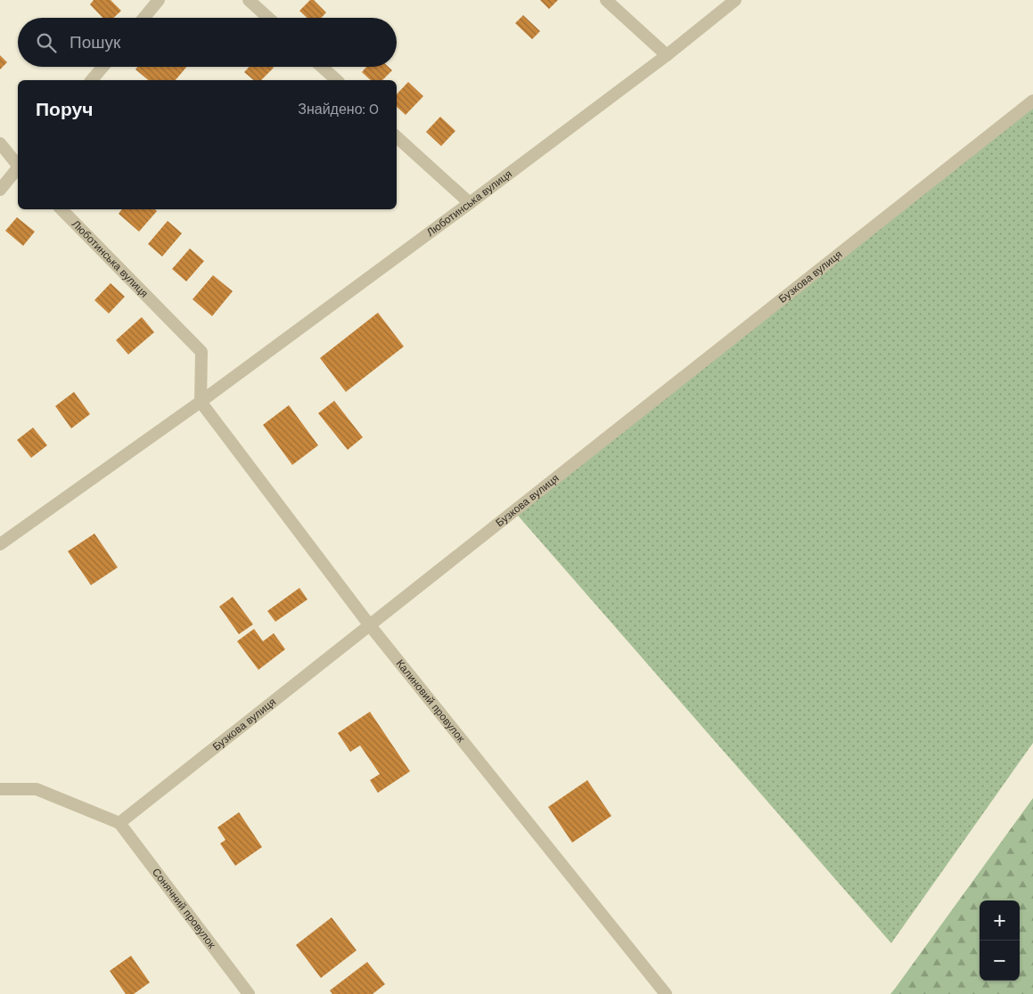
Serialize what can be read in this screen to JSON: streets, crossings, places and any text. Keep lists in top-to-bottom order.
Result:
{
  "streets": {
    "street": [
      "Люботинська вулиця",
      "Бузкова вулиця",
      "Калиновий провулок",
      "Сонячний провулок"
    ]
  },
  "crossings": [
    ["Люботинська вулиця", "Калиновий провулок"],
    ["Бузкова вулиця", "Калиновий провулок"],
    ["Бузкова вулиця", "Сонячний провулок"]
  ],
  "page": {
    "search": "Пошук",
    "heading": ["Поруч", "Знайдено: 0"],
    "map_buttons": ["+", "−"]
  }
}
